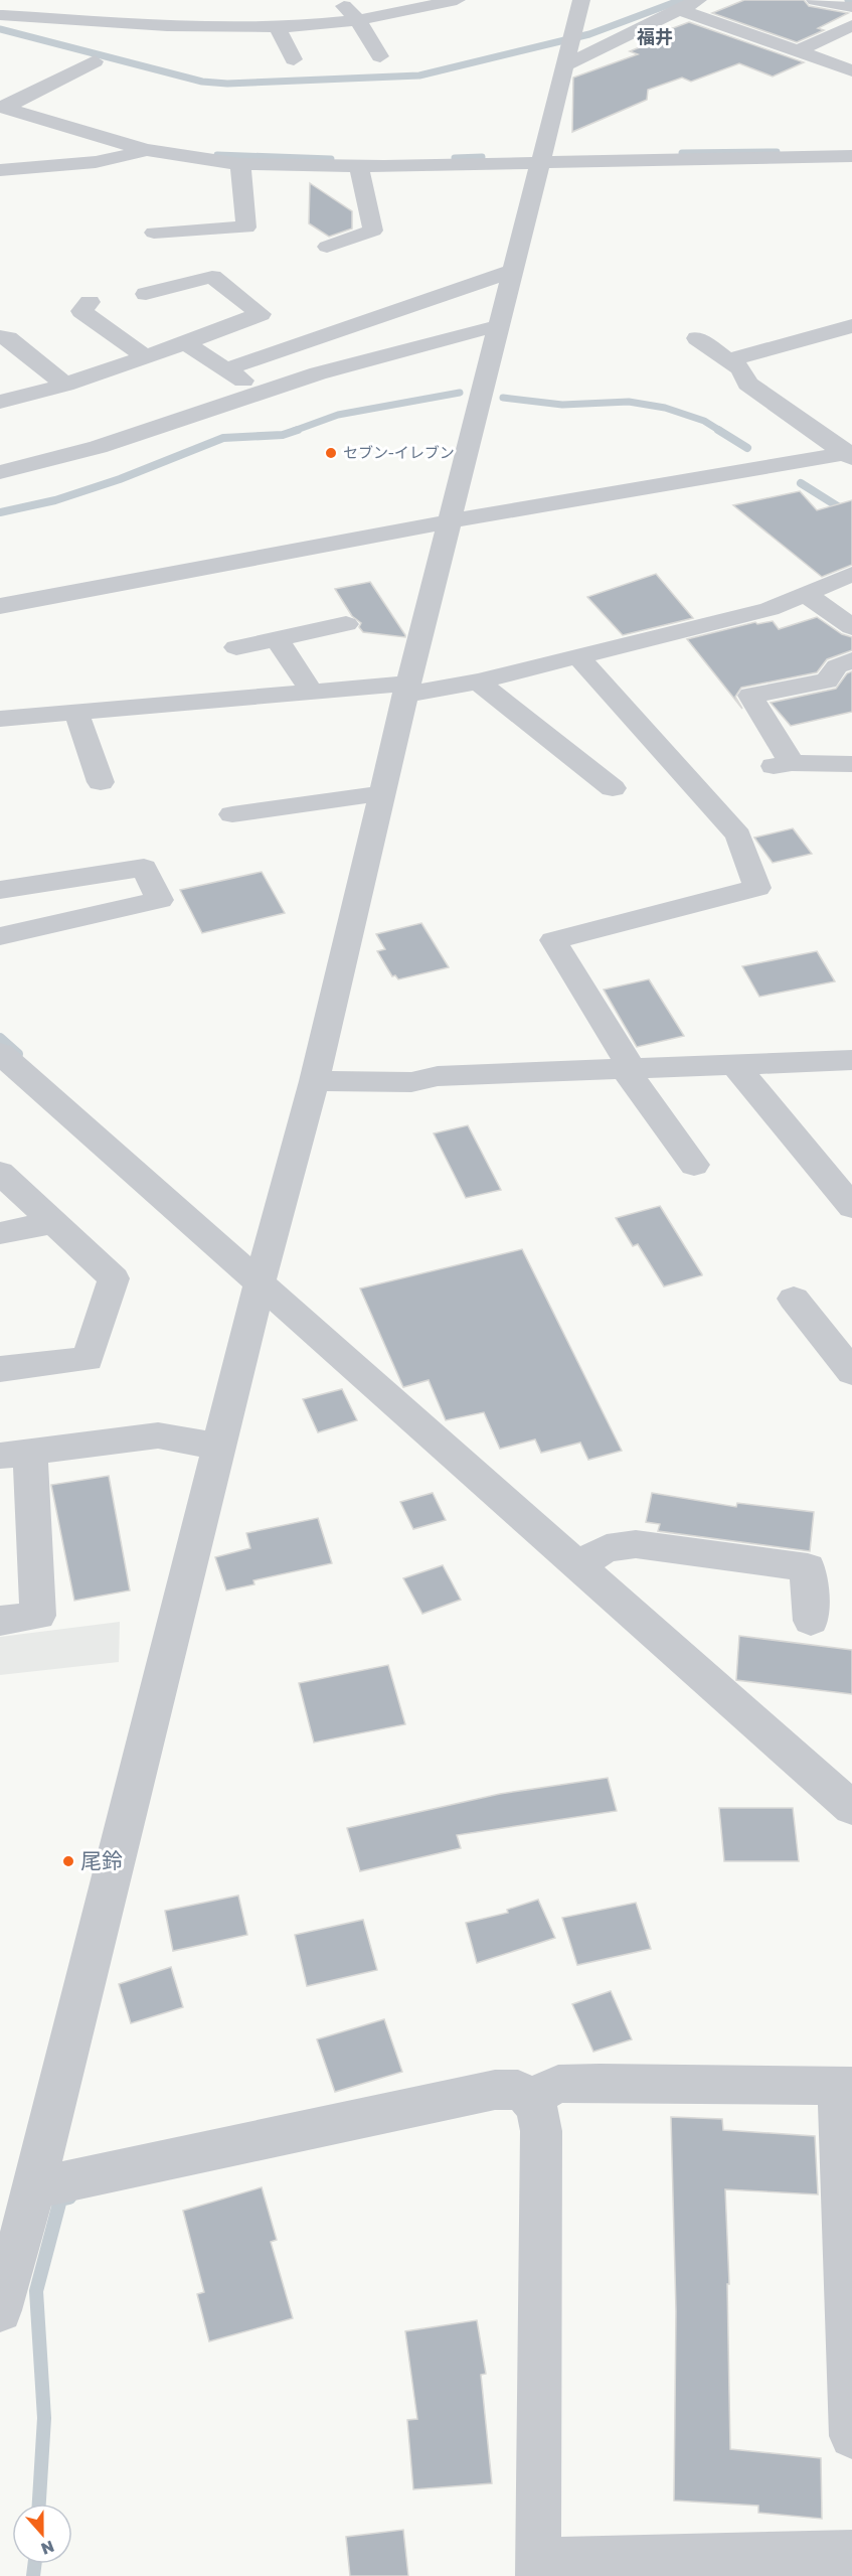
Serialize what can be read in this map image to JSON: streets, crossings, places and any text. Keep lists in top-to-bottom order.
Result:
{
  "districts": ["福井"],
  "places": ["セブン-イレブン", "尾鈴"],
  "north": "bottom"
}
